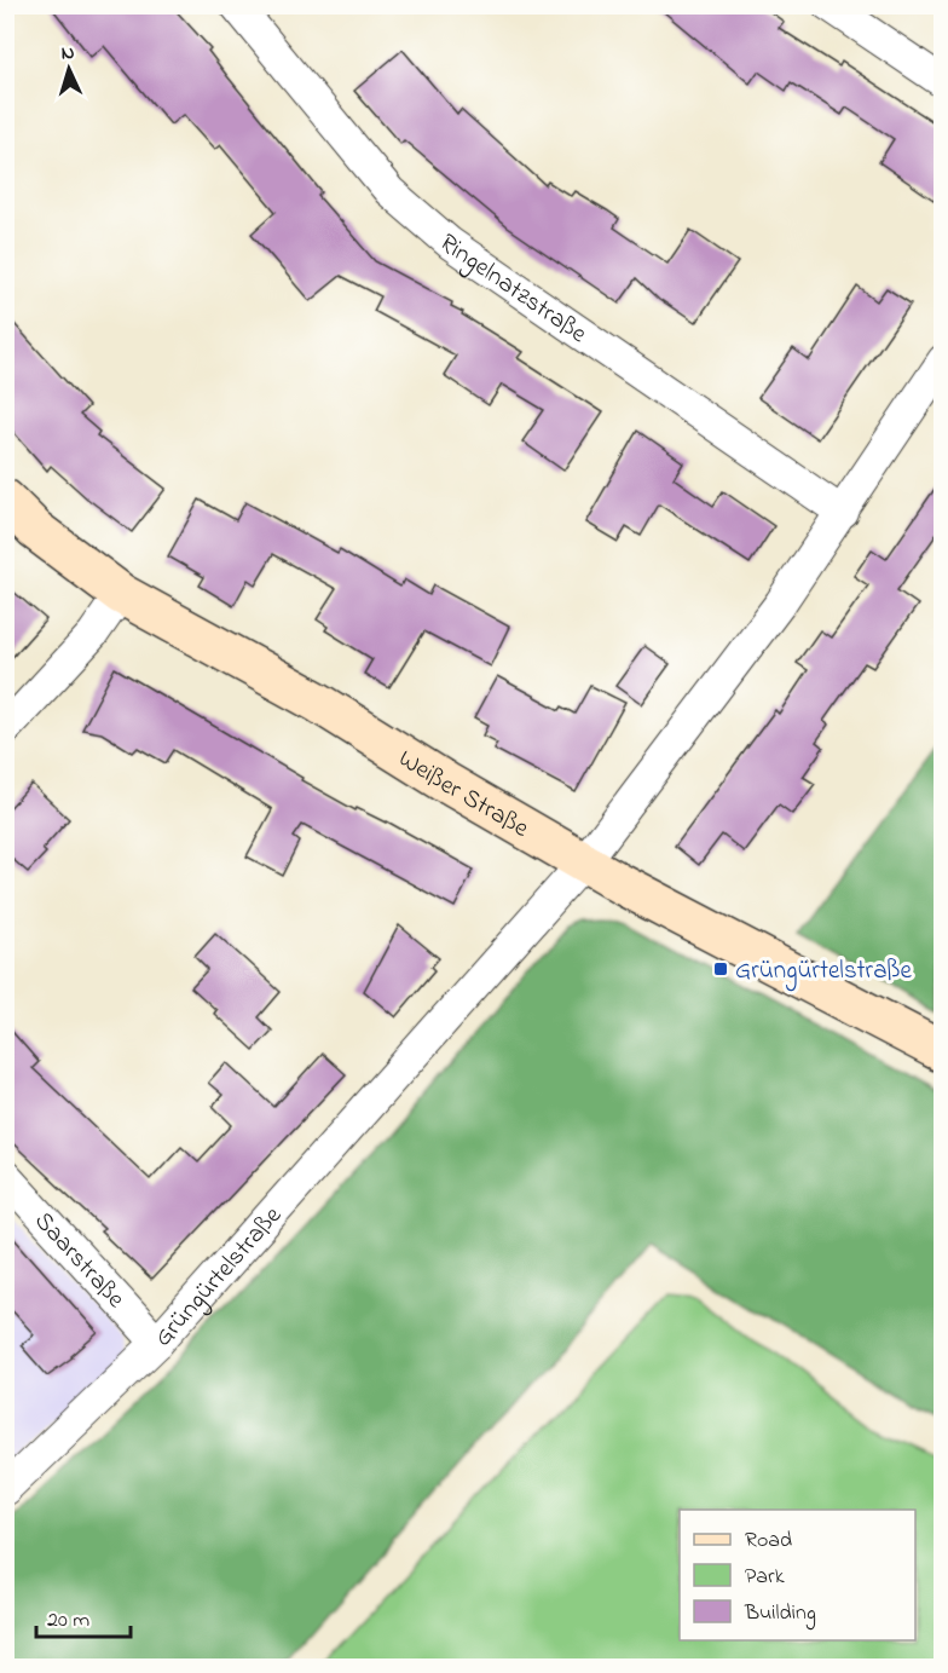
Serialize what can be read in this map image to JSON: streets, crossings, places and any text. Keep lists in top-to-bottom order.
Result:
{
  "streets": {
    "street": [
      "Ringelnatzstraße",
      "Weißer Straße",
      "Saarstraße",
      "Grüngürtelstraße"
    ]
  },
  "crossings": [
    ["Ringelnatzstraße", "Grüngürtelstraße"],
    ["Weißer Straße", "Grüngürtelstraße"],
    ["Saarstraße", "Grüngürtelstraße"]
  ],
  "places": {
    "transit": ["Grüngürtelstraße"]
  },
  "legend": ["Road", "Park", "Building"],
  "scale_bar": "20 m",
  "north": "top"
}
